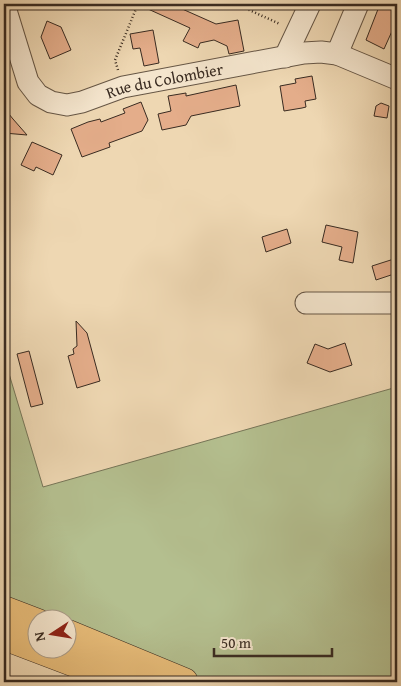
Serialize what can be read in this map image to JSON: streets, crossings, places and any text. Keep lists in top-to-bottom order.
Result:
{
  "streets": {
    "street": ["Rue du Colombier"]
  },
  "scale_bar": "50 m",
  "north": "left"
}
